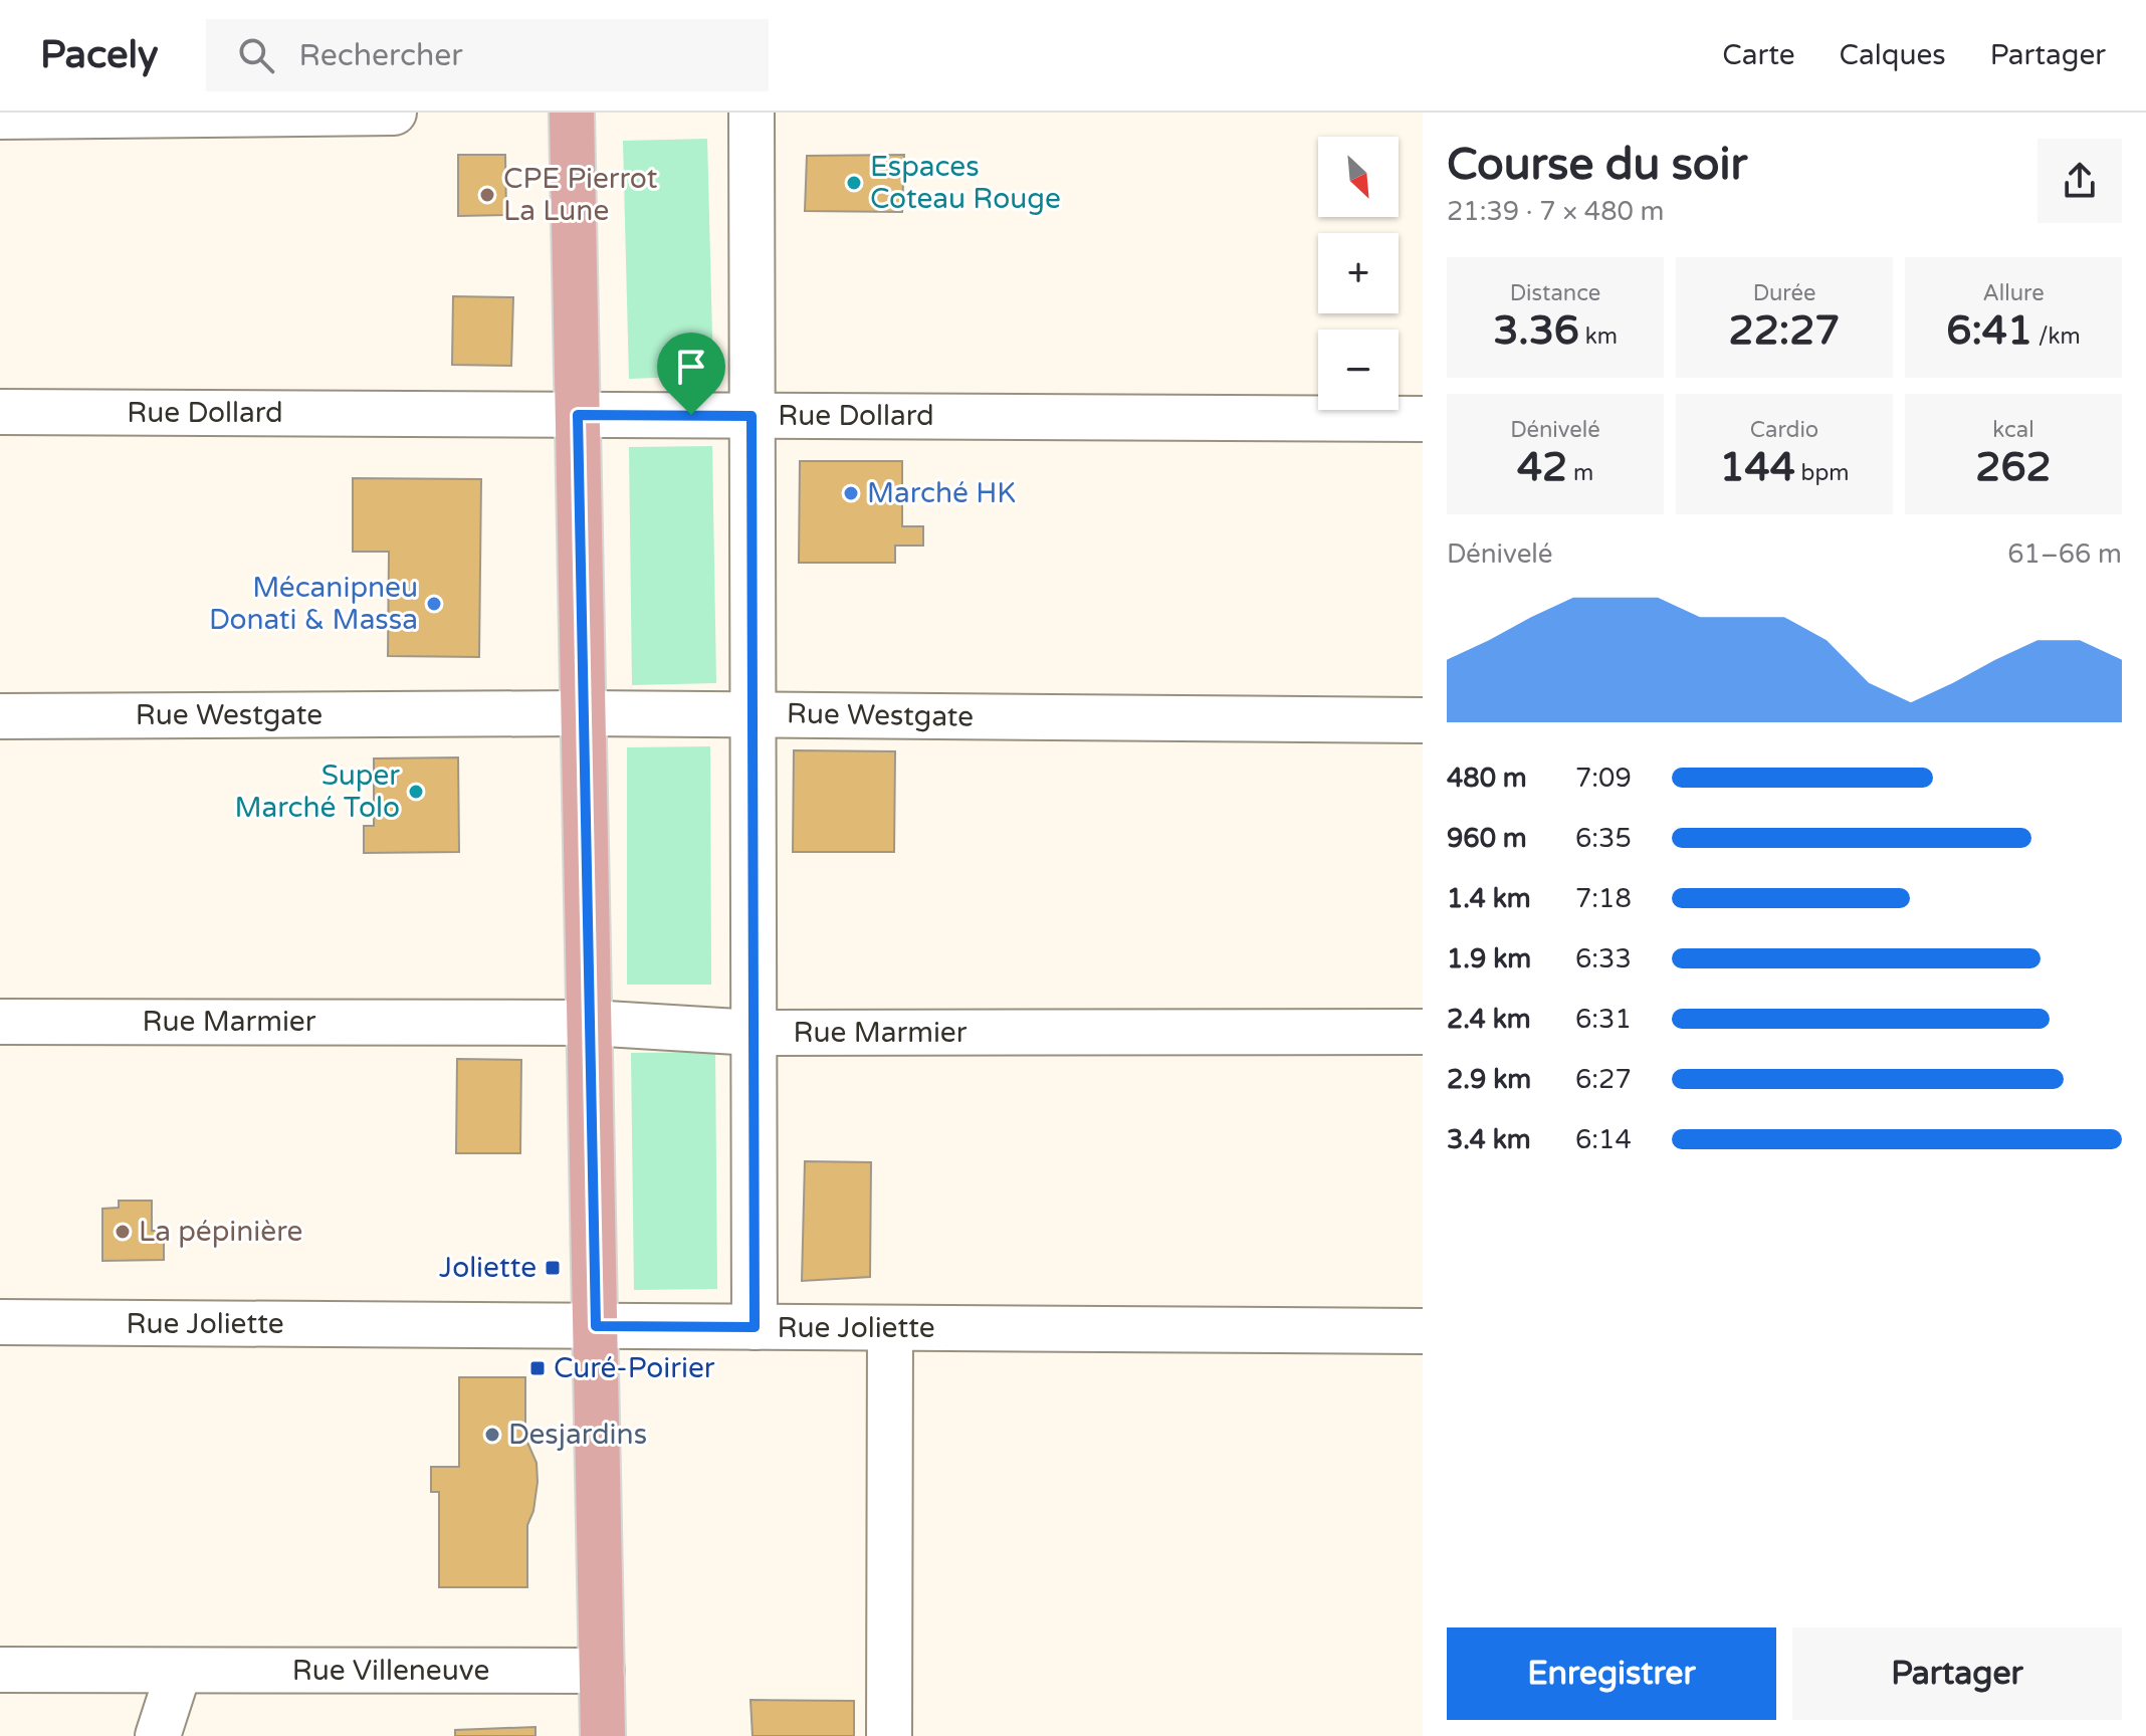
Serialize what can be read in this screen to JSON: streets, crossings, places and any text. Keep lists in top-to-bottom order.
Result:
{
  "streets": {
    "street": [
      "Rue Dollard",
      "Rue Westgate",
      "Rue Marmier",
      "Rue Joliette",
      "Rue Villeneuve"
    ]
  },
  "places": {
    "other": [
      "Espaces Coteau Rouge",
      "CPE Pierrot La Lune",
      "Marché HK",
      "Mécanipneu Donati & Massa",
      "Super Marché Tolo",
      "La pépinière",
      "Desjardins"
    ],
    "transit": ["Joliette", "Curé-Poirier"]
  },
  "north": "bottom right",
  "page": {
    "header": "Pacely",
    "search": "Rechercher",
    "nav": ["Carte", "Calques", "Partager"],
    "heading": ["Course du soir", "21:39 · 7 × 480 m"],
    "map_buttons": ["+", "−"],
    "stats": [
      ["Distance", "3.36 km"],
      ["Durée", "22:27"],
      ["Allure", "6:41 /km"],
      ["Dénivelé", "42 m"],
      ["Cardio", "144 bpm"],
      ["kcal", "262"]
    ],
    "chart": ["Dénivelé", "61–66 m"],
    "list": [
      {
        "name": "480 m",
        "note": "7:09"
      },
      {
        "name": "960 m",
        "note": "6:35"
      },
      {
        "name": "1.4 km",
        "note": "7:18"
      },
      {
        "name": "1.9 km",
        "note": "6:33"
      },
      {
        "name": "2.4 km",
        "note": "6:31"
      },
      {
        "name": "2.9 km",
        "note": "6:27"
      },
      {
        "name": "3.4 km",
        "note": "6:14"
      }
    ],
    "buttons": ["Enregistrer", "Partager"]
  }
}
